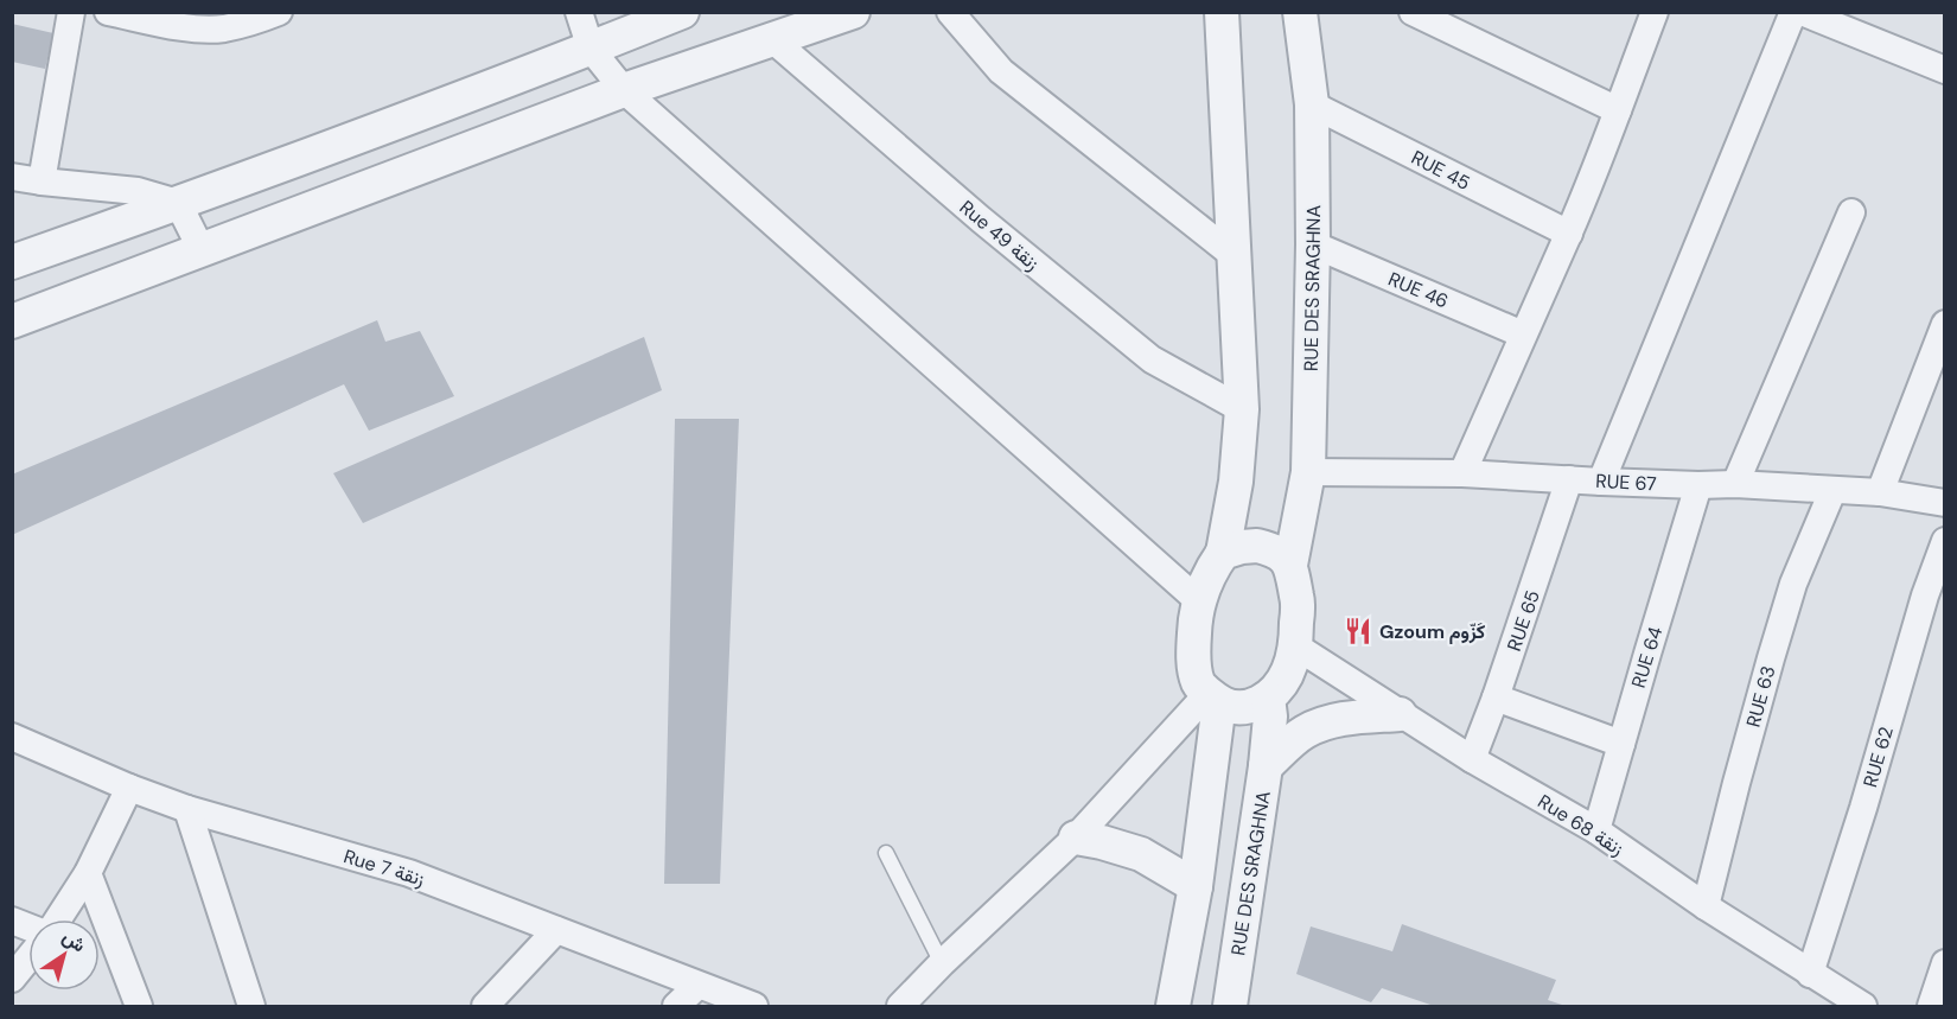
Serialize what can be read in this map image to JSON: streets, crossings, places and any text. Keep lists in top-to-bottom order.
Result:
{
  "streets": {
    "street": [
      "RUE 45",
      "Rue 49 زنقة",
      "RUE DES SRAGHNA",
      "RUE 46",
      "RUE 67",
      "RUE 65",
      "RUE 64",
      "RUE 63",
      "RUE 62",
      "Rue 68 زنقة",
      "Rue 7 زنقة"
    ]
  },
  "crossings": [
    ["RUE 45", "RUE DES SRAGHNA"],
    ["RUE DES SRAGHNA", "RUE 46"],
    ["RUE DES SRAGHNA", "RUE 67"],
    ["RUE DES SRAGHNA", "Rue 68 زنقة"],
    ["RUE 67", "RUE 65"],
    ["RUE 67", "RUE 64"],
    ["RUE 67", "RUE 63"],
    ["RUE 65", "Rue 68 زنقة"],
    ["RUE 64", "Rue 68 زنقة"],
    ["RUE 63", "Rue 68 زنقة"],
    ["RUE 62", "Rue 68 زنقة"]
  ],
  "places": {
    "restaurant": ["Gzoum كَزّوم"]
  },
  "north": "top right"
}
